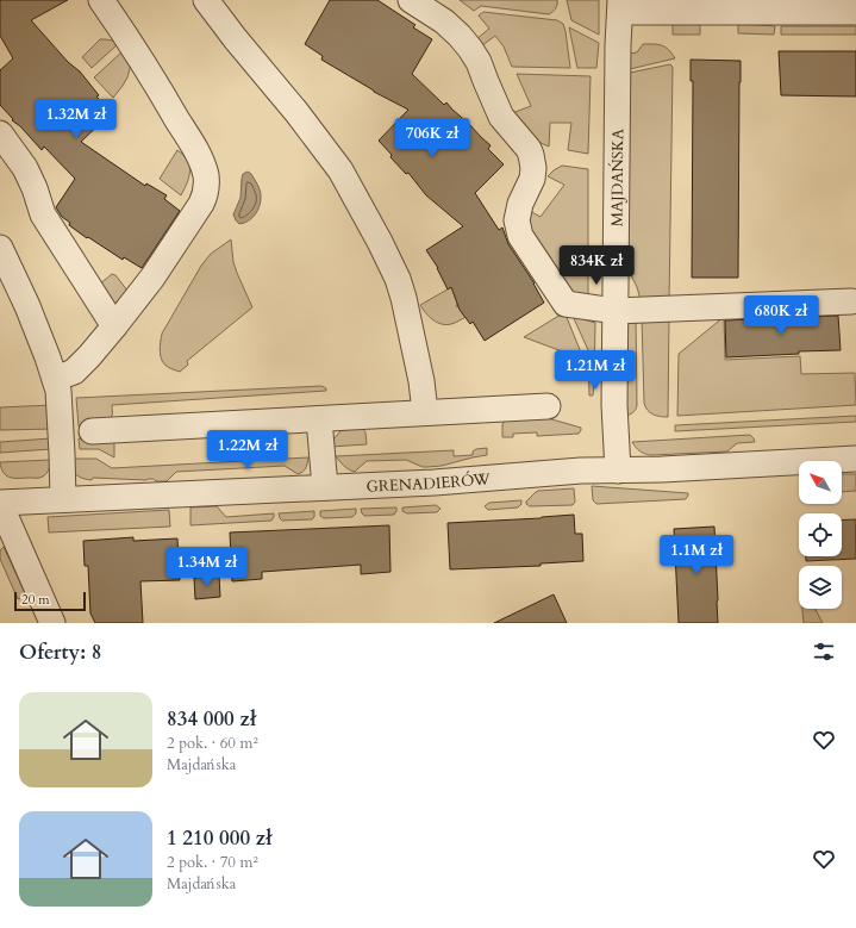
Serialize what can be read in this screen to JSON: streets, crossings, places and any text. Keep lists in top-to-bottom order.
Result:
{
  "streets": {
    "street": ["MAJDAŃSKA", "GRENADIERÓW"]
  },
  "crossings": [
    ["MAJDAŃSKA", "GRENADIERÓW"]
  ],
  "scale_bar": "20 m",
  "north": "top left",
  "page": {
    "price": [
      "1.32M zł",
      "706K zł",
      "834K zł",
      "680K zł",
      "1.21M zł",
      "1.22M zł",
      "1.1M zł",
      "1.34M zł"
    ],
    "scale": "20 m",
    "heading": "Oferty: 8",
    "list": [
      {
        "name": "834 000 zł",
        "note": "2 pok. · 60 m² · Majdańska"
      },
      {
        "name": "1 210 000 zł",
        "note": "2 pok. · 70 m² · Majdańska"
      }
    ]
  }
}
